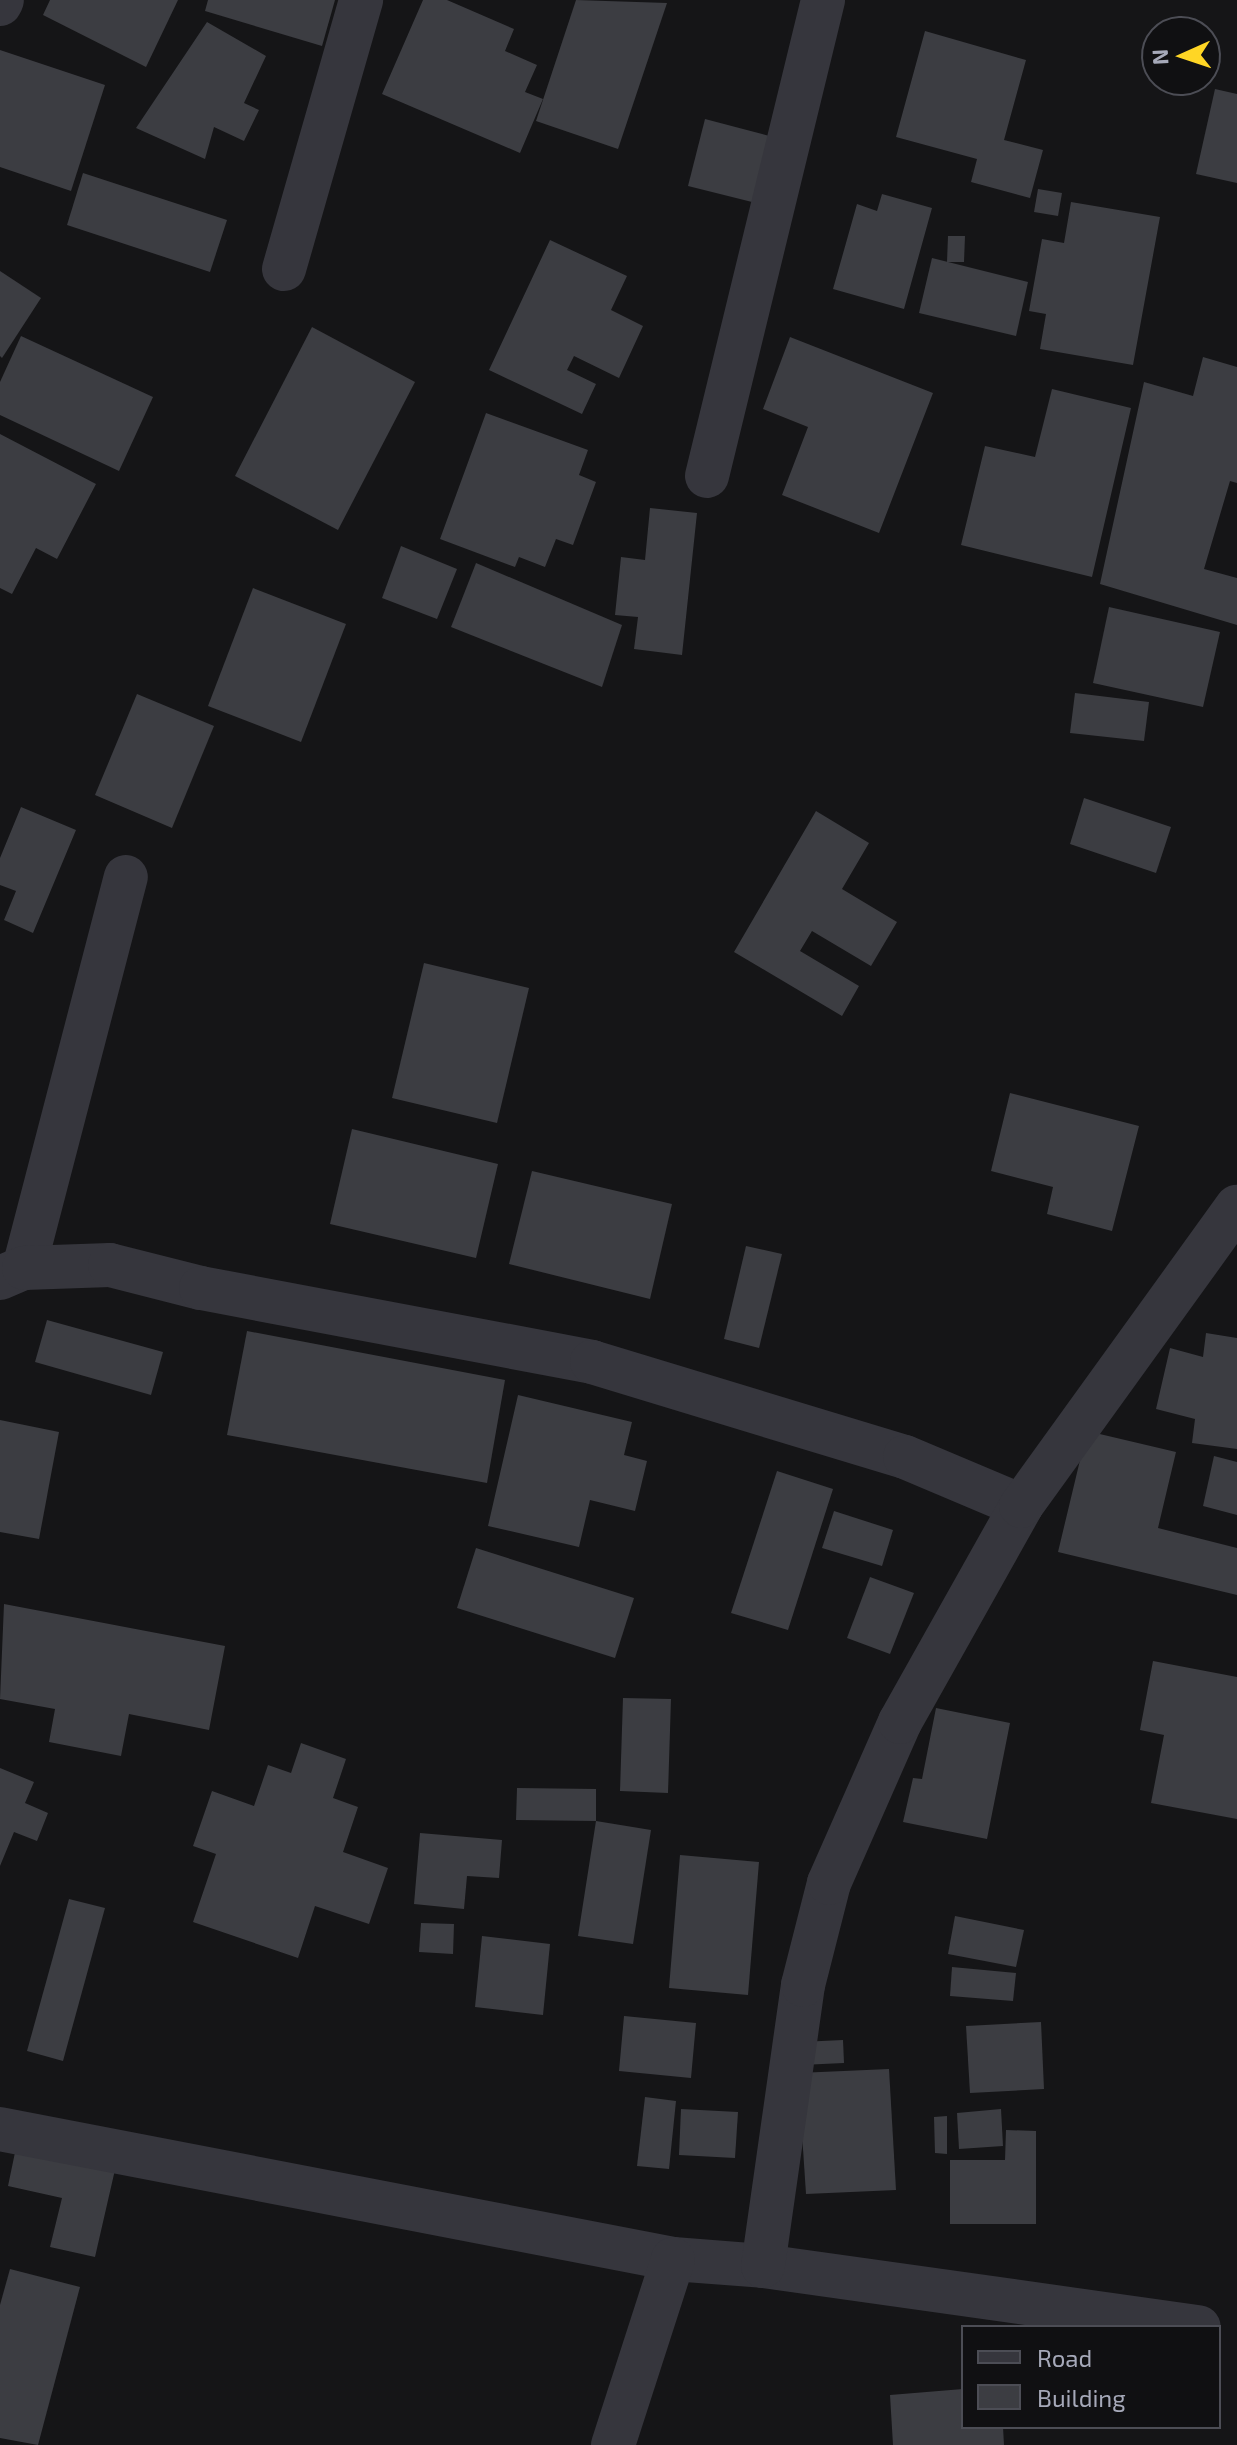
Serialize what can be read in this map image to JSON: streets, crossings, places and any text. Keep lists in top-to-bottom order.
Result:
{
  "legend": ["Road", "Building"],
  "north": "left"
}
